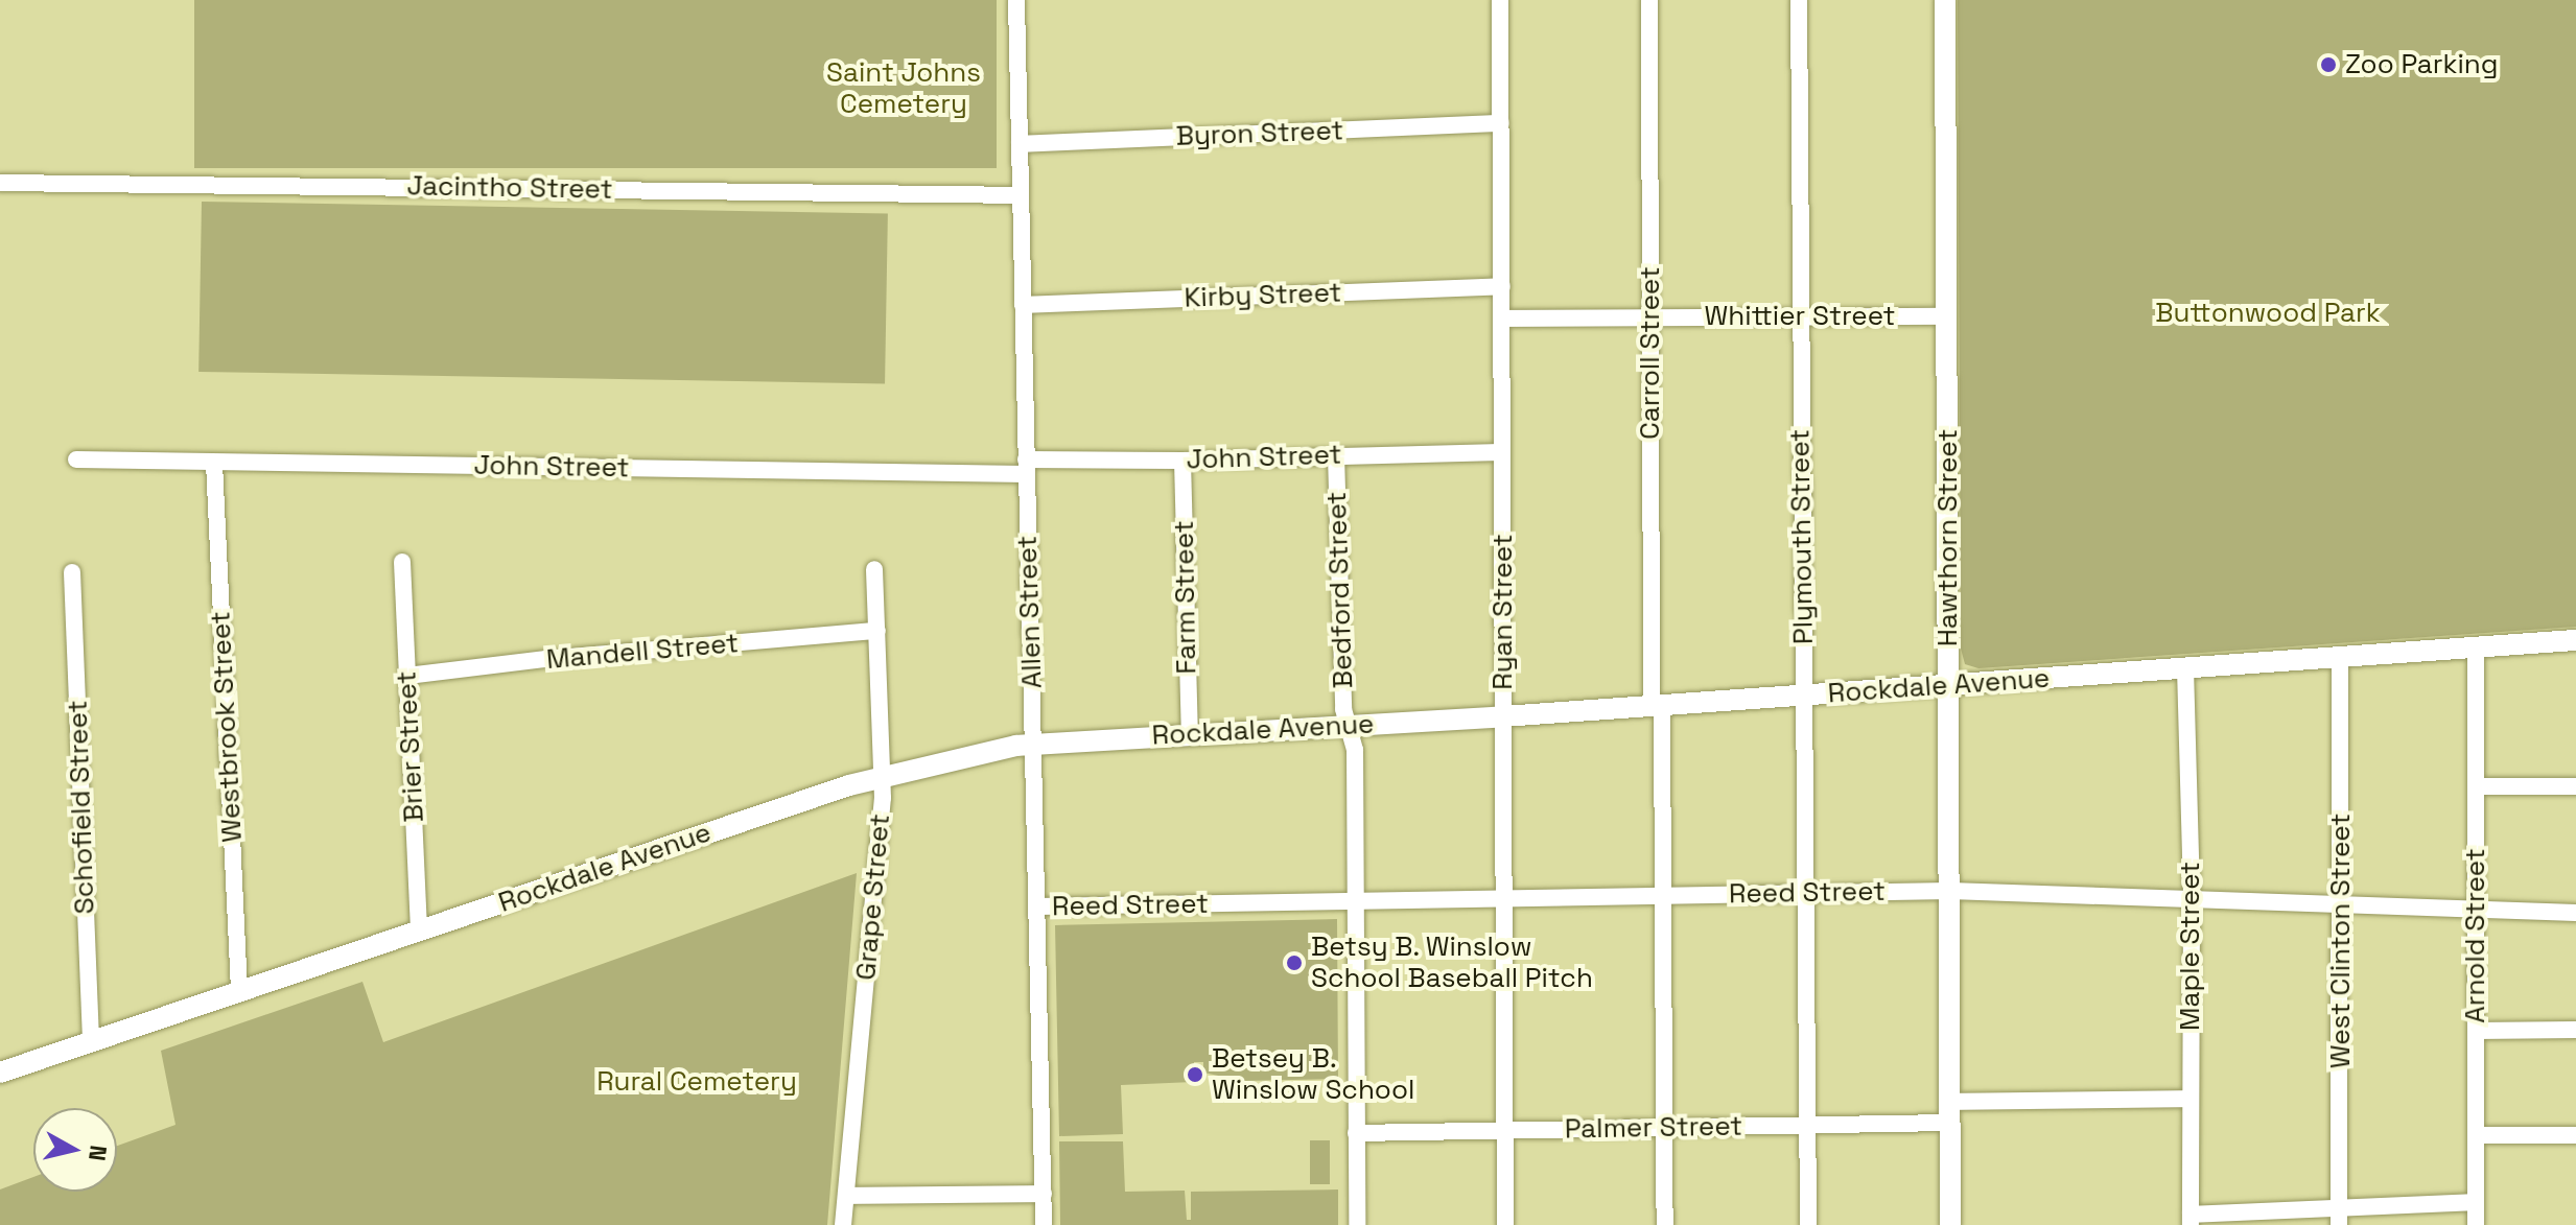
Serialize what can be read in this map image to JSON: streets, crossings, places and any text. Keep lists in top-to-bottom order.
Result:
{
  "streets": {
    "main road": ["Hawthorn Street", "Rockdale Avenue"],
    "street": [
      "Byron Street",
      "Jacintho Street",
      "Kirby Street",
      "Whittier Street",
      "Carroll Street",
      "John Street",
      "Plymouth Street",
      "Bedford Street",
      "Farm Street",
      "Allen Street",
      "Ryan Street",
      "Mandell Street",
      "Westbrook Street",
      "Brier Street",
      "Schofield Street",
      "Reed Street",
      "Grape Street",
      "Arnold Street",
      "West Clinton Street",
      "Maple Street",
      "Palmer Street"
    ]
  },
  "crossings": [
    ["Byron Street", "Allen Street"],
    ["Byron Street", "Ryan Street"],
    ["Jacintho Street", "Allen Street"],
    ["Kirby Street", "Allen Street"],
    ["Kirby Street", "Ryan Street"],
    ["Whittier Street", "Carroll Street"],
    ["Whittier Street", "Plymouth Street"],
    ["Whittier Street", "Hawthorn Street"],
    ["Whittier Street", "Ryan Street"],
    ["Carroll Street", "Rockdale Avenue"],
    ["Carroll Street", "Reed Street"],
    ["Carroll Street", "Palmer Street"],
    ["John Street", "Bedford Street"],
    ["John Street", "Farm Street"],
    ["John Street", "Allen Street"],
    ["John Street", "Ryan Street"],
    ["John Street", "Westbrook Street"],
    ["Plymouth Street", "Rockdale Avenue"],
    ["Plymouth Street", "Reed Street"],
    ["Plymouth Street", "Palmer Street"],
    ["Hawthorn Street", "Rockdale Avenue"],
    ["Hawthorn Street", "Reed Street"],
    ["Hawthorn Street", "Palmer Street"],
    ["Bedford Street", "Rockdale Avenue"],
    ["Bedford Street", "Reed Street"],
    ["Bedford Street", "Palmer Street"],
    ["Farm Street", "Rockdale Avenue"],
    ["Allen Street", "Rockdale Avenue"],
    ["Allen Street", "Reed Street"],
    ["Ryan Street", "Rockdale Avenue"],
    ["Ryan Street", "Reed Street"],
    ["Ryan Street", "Palmer Street"],
    ["Mandell Street", "Brier Street"],
    ["Mandell Street", "Grape Street"],
    ["Rockdale Avenue", "Westbrook Street"],
    ["Rockdale Avenue", "Brier Street"],
    ["Rockdale Avenue", "Schofield Street"],
    ["Rockdale Avenue", "Grape Street"],
    ["Rockdale Avenue", "Arnold Street"],
    ["Rockdale Avenue", "West Clinton Street"],
    ["Rockdale Avenue", "Maple Street"],
    ["Reed Street", "Arnold Street"],
    ["Reed Street", "West Clinton Street"],
    ["Reed Street", "Maple Street"],
    ["Maple Street", "Palmer Street"]
  ],
  "parks": ["Saint Johns Cemetery", "Buttonwood Park", "Rural Cemetery"],
  "places": ["Zoo Parking", "Betsy B. Winslow School Baseball Pitch", "Betsey B. Winslow School"],
  "north": "right"
}
